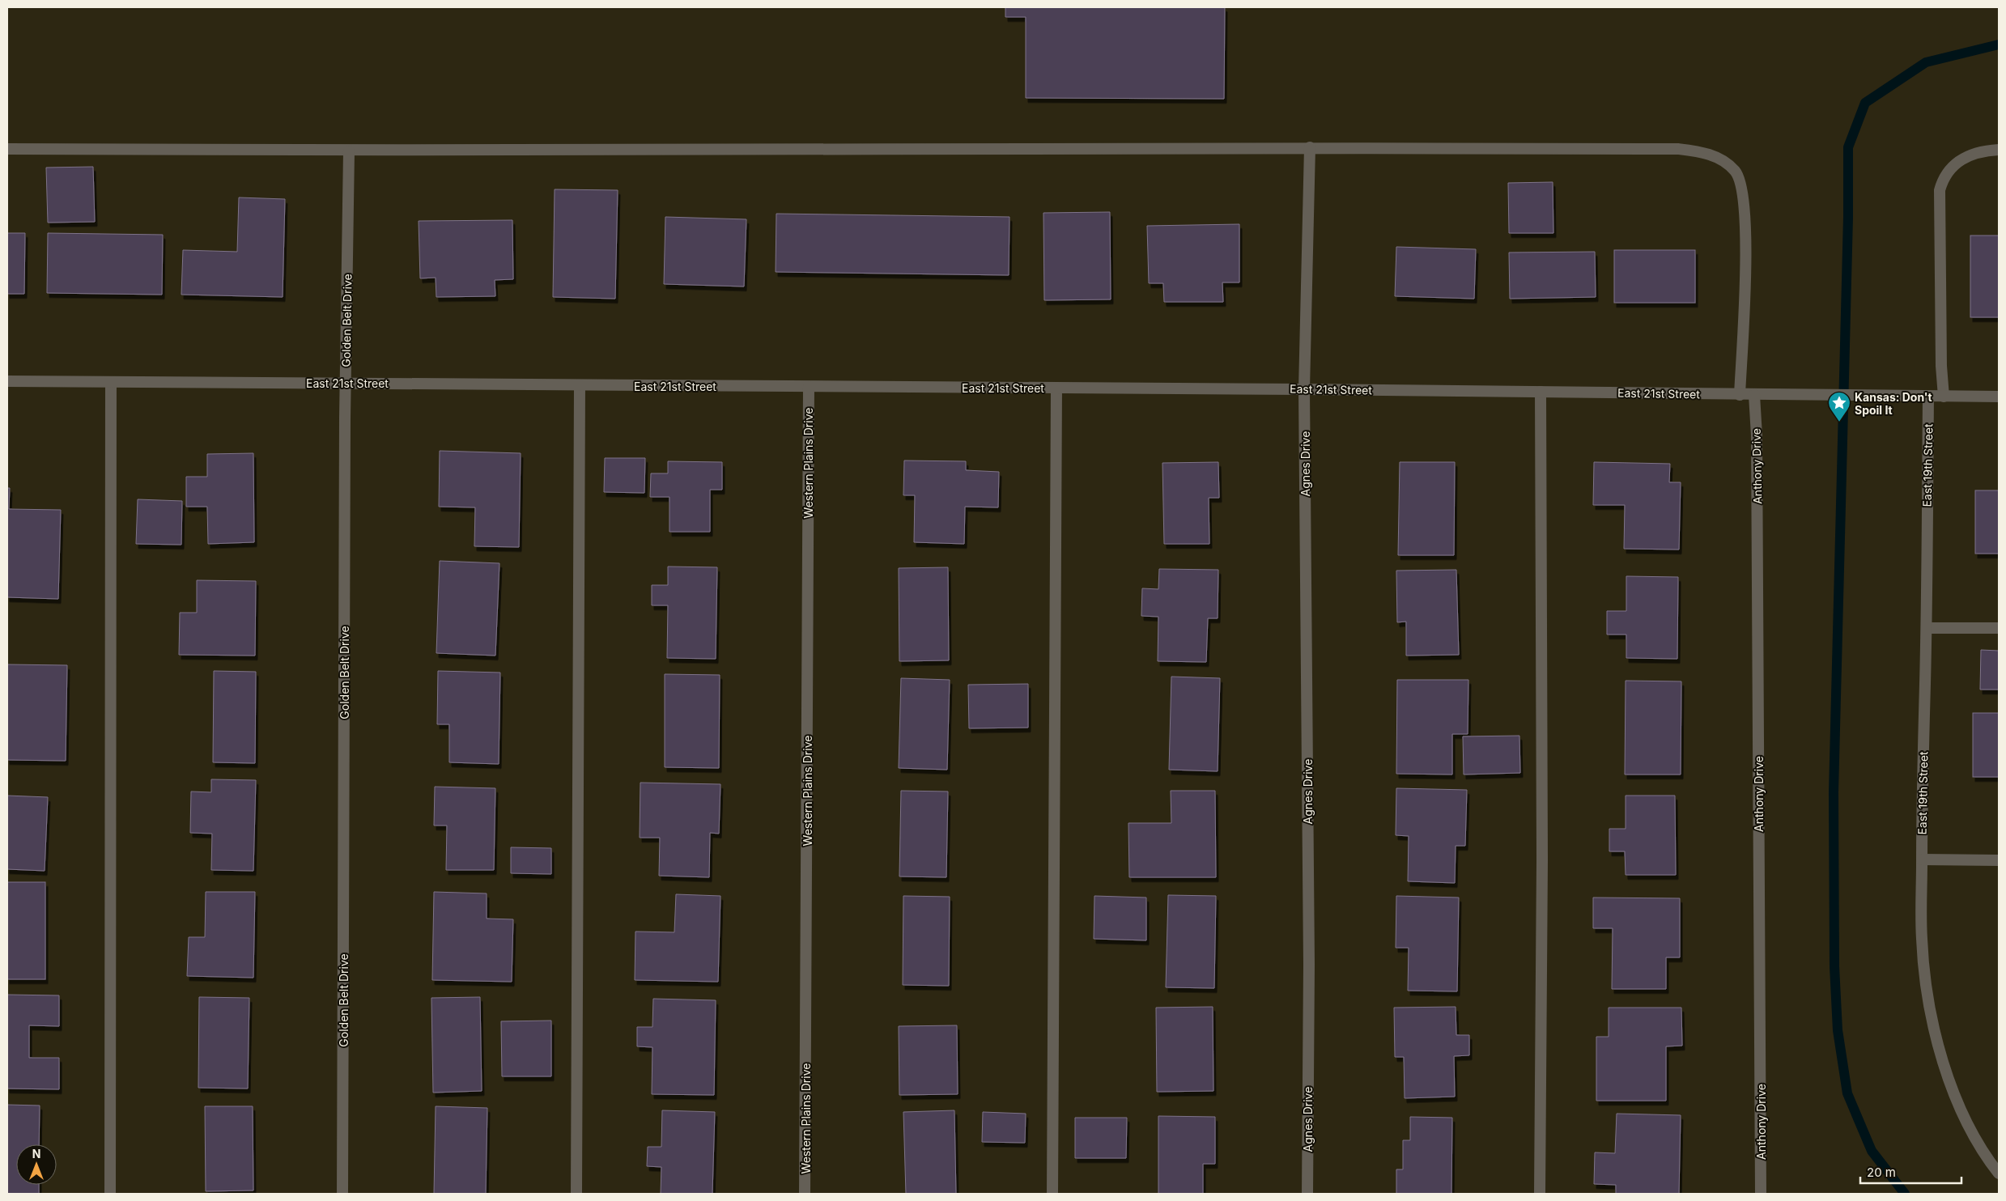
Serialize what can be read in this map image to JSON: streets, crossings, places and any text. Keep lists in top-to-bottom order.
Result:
{
  "streets": {
    "street": [
      "Golden Belt Drive",
      "East 21st Street",
      "Western Plains Drive",
      "Agnes Drive",
      "East 19th Street",
      "Anthony Drive"
    ]
  },
  "crossings": [
    ["Golden Belt Drive", "East 21st Street"],
    ["East 21st Street", "Western Plains Drive"],
    ["East 21st Street", "Agnes Drive"],
    ["East 21st Street", "East 19th Street"],
    ["East 21st Street", "Anthony Drive"]
  ],
  "places": {
    "place": ["Kansas: Don't Spoil It"]
  },
  "scale_bar": "20 m",
  "north": "top"
}
